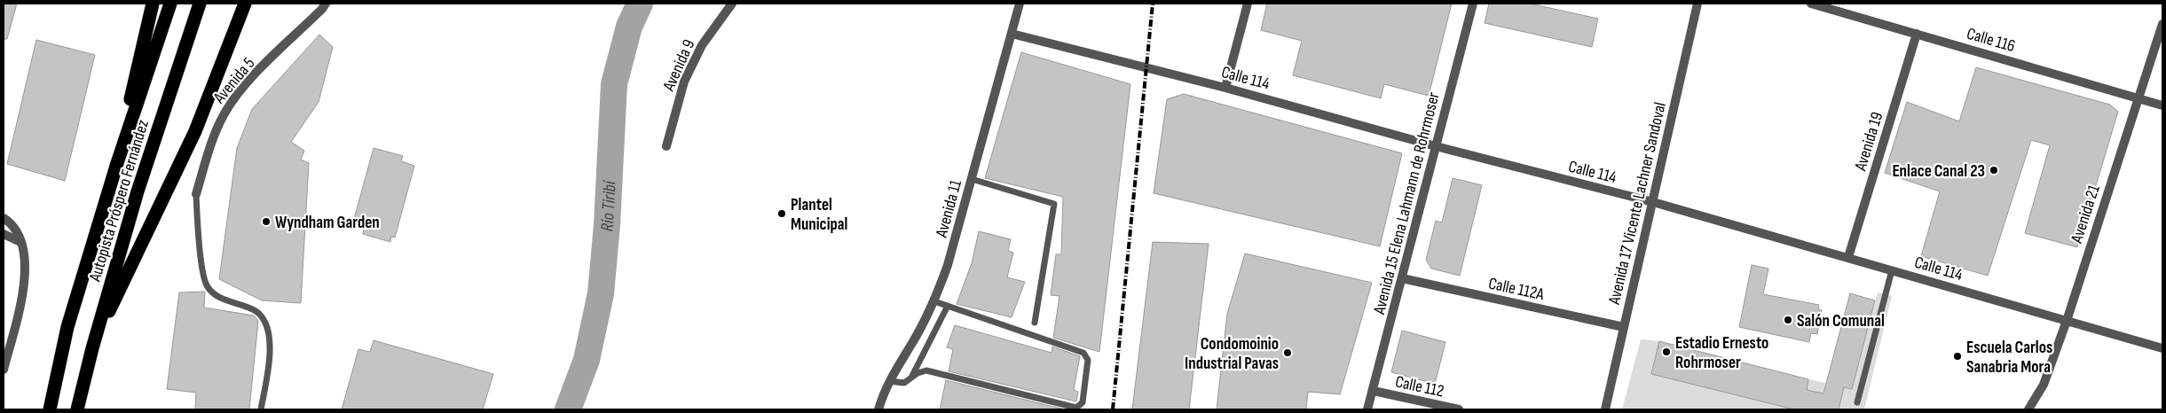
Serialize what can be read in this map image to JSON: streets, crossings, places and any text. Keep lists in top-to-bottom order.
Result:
{
  "streets": {
    "highway": ["Autopista Próspero Fernández"],
    "street": [
      "Calle 116",
      "Avenida 9",
      "Calle 114",
      "Avenida 5",
      "Avenida 19",
      "Avenida 15 Elena Lahmann de Rohrmoser",
      "Avenida 17 Vicente Lachner Sandoval",
      "Avenida 11",
      "Avenida 21",
      "Calle 112A",
      "Calle 112"
    ]
  },
  "crossings": [
    ["Calle 116", "Avenida 19"],
    ["Calle 116", "Avenida 21"],
    ["Calle 114", "Avenida 19"],
    ["Calle 114", "Avenida 15 Elena Lahmann de Rohrmoser"],
    ["Calle 114", "Avenida 17 Vicente Lachner Sandoval"],
    ["Calle 114", "Avenida 11"],
    ["Calle 114", "Avenida 21"],
    ["Avenida 15 Elena Lahmann de Rohrmoser", "Calle 112A"],
    ["Avenida 15 Elena Lahmann de Rohrmoser", "Calle 112"],
    ["Avenida 17 Vicente Lachner Sandoval", "Calle 112A"]
  ],
  "water": ["Río Tiribí"],
  "places": [
    "Enlace Canal 23",
    "Plantel Municipal",
    "Wyndham Garden",
    "Salón Comunal",
    "Estadio Ernesto Rohrmoser",
    "Condomoinio Industrial Pavas",
    "Escuela Carlos Sanabria Mora"
  ]
}
